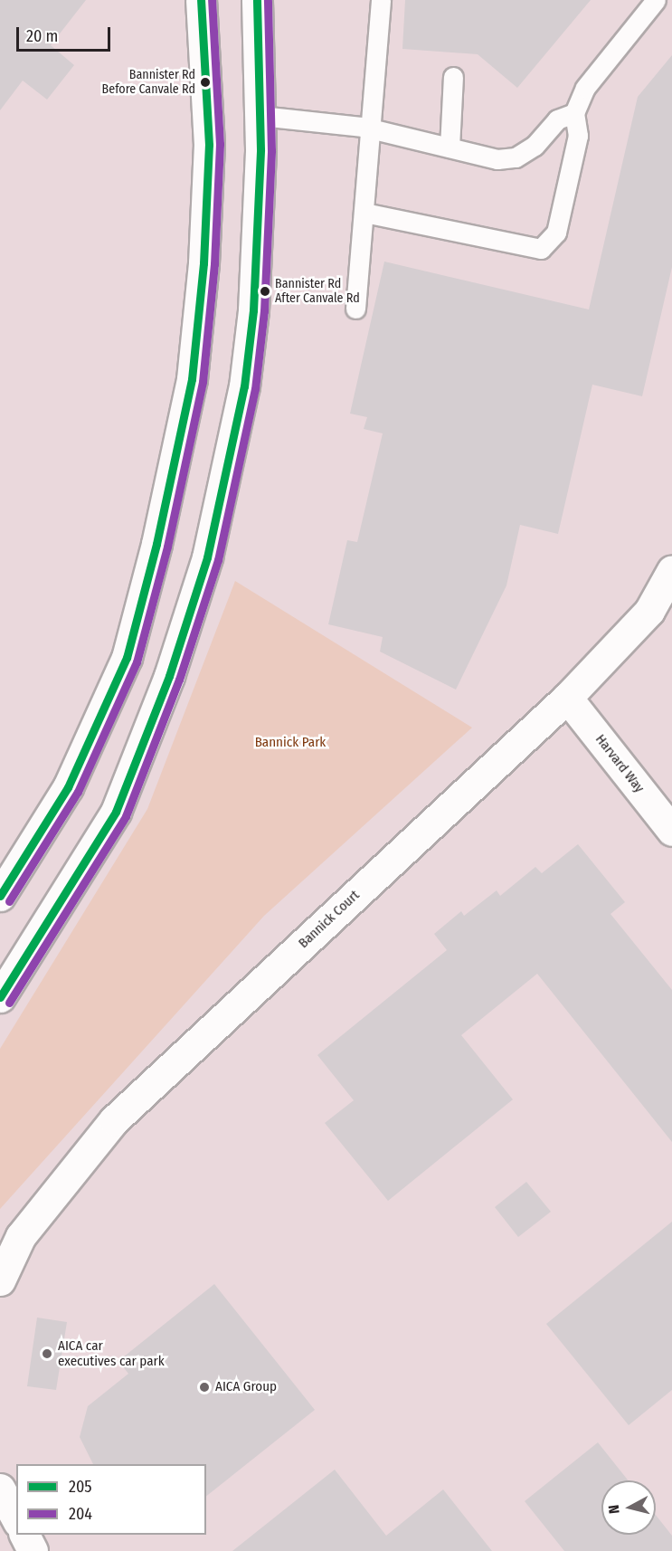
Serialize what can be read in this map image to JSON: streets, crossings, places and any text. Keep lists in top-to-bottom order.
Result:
{
  "streets": {
    "main road": ["Harvard Way", "Bannick Court"]
  },
  "crossings": [
    ["Harvard Way", "Bannick Court"]
  ],
  "parks": ["Bannick Park"],
  "places": [
    "Bannister Rd Before Canvale Rd",
    "Bannister Rd After Canvale Rd",
    "AICA car executives car park",
    "AICA Group"
  ],
  "lines": ["transit line 205", "transit line 204"],
  "legend": ["205", "204"],
  "scale_bar": "20 m",
  "north": "left"
}
